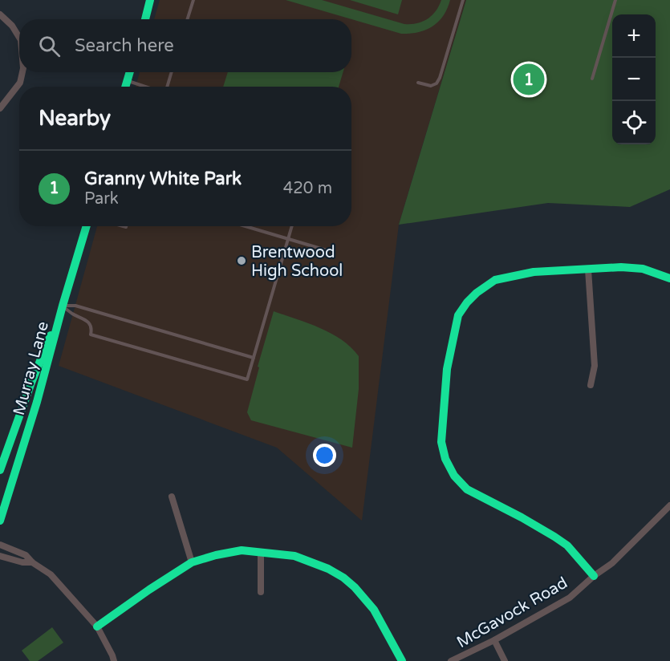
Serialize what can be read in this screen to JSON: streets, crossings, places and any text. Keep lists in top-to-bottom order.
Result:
{
  "streets": {
    "street": ["Murray Lane", "McGavock Road"]
  },
  "places": ["Brentwood High School"],
  "page": {
    "map_buttons": ["+", "−"],
    "search": "Search here",
    "pins": "1",
    "heading": "Nearby",
    "list": [
      {
        "mark": "1",
        "name": "Granny White Park",
        "note": "Park",
        "value": "420 m"
      }
    ]
  }
}
